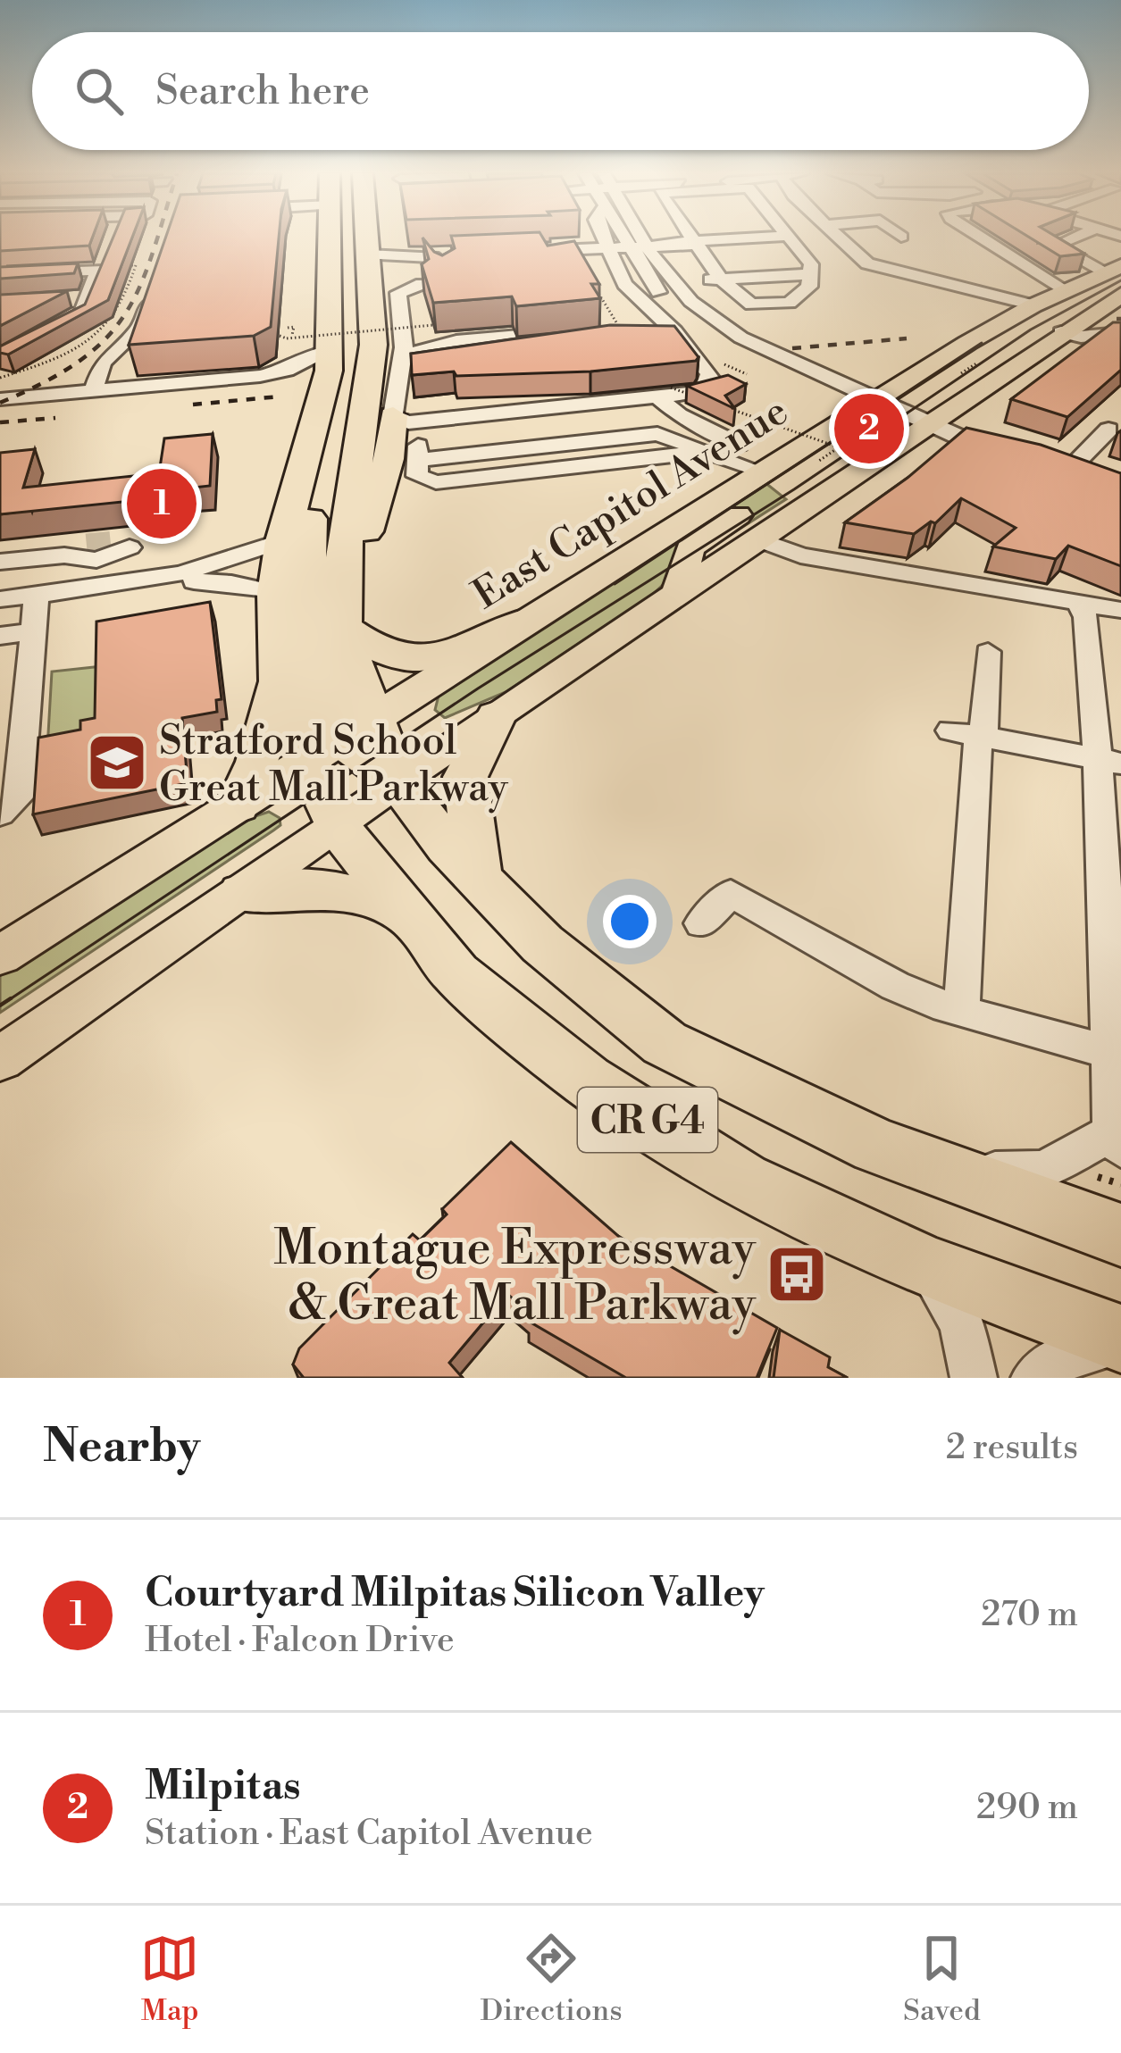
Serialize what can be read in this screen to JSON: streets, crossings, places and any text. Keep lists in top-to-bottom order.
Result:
{
  "streets": {
    "highway": ["CR G4"],
    "main road": ["East Capitol Avenue"]
  },
  "crossings": [
    ["East Capitol Avenue", "CR G4"]
  ],
  "places": {
    "school or university": ["Stratford School Great Mall Parkway"],
    "bus stop": ["Montague Expressway & Great Mall Parkway"]
  },
  "page": {
    "search": "Search here",
    "pins": ["2", "1"],
    "heading": ["Nearby", "2 results"],
    "list": [
      {
        "mark": "1",
        "name": "Courtyard Milpitas Silicon Valley",
        "note": "Hotel · Falcon Drive",
        "value": "270 m"
      },
      {
        "mark": "2",
        "name": "Milpitas",
        "note": "Station · East Capitol Avenue",
        "value": "290 m"
      }
    ],
    "nav": ["Map", "Directions", "Saved"]
  }
}
